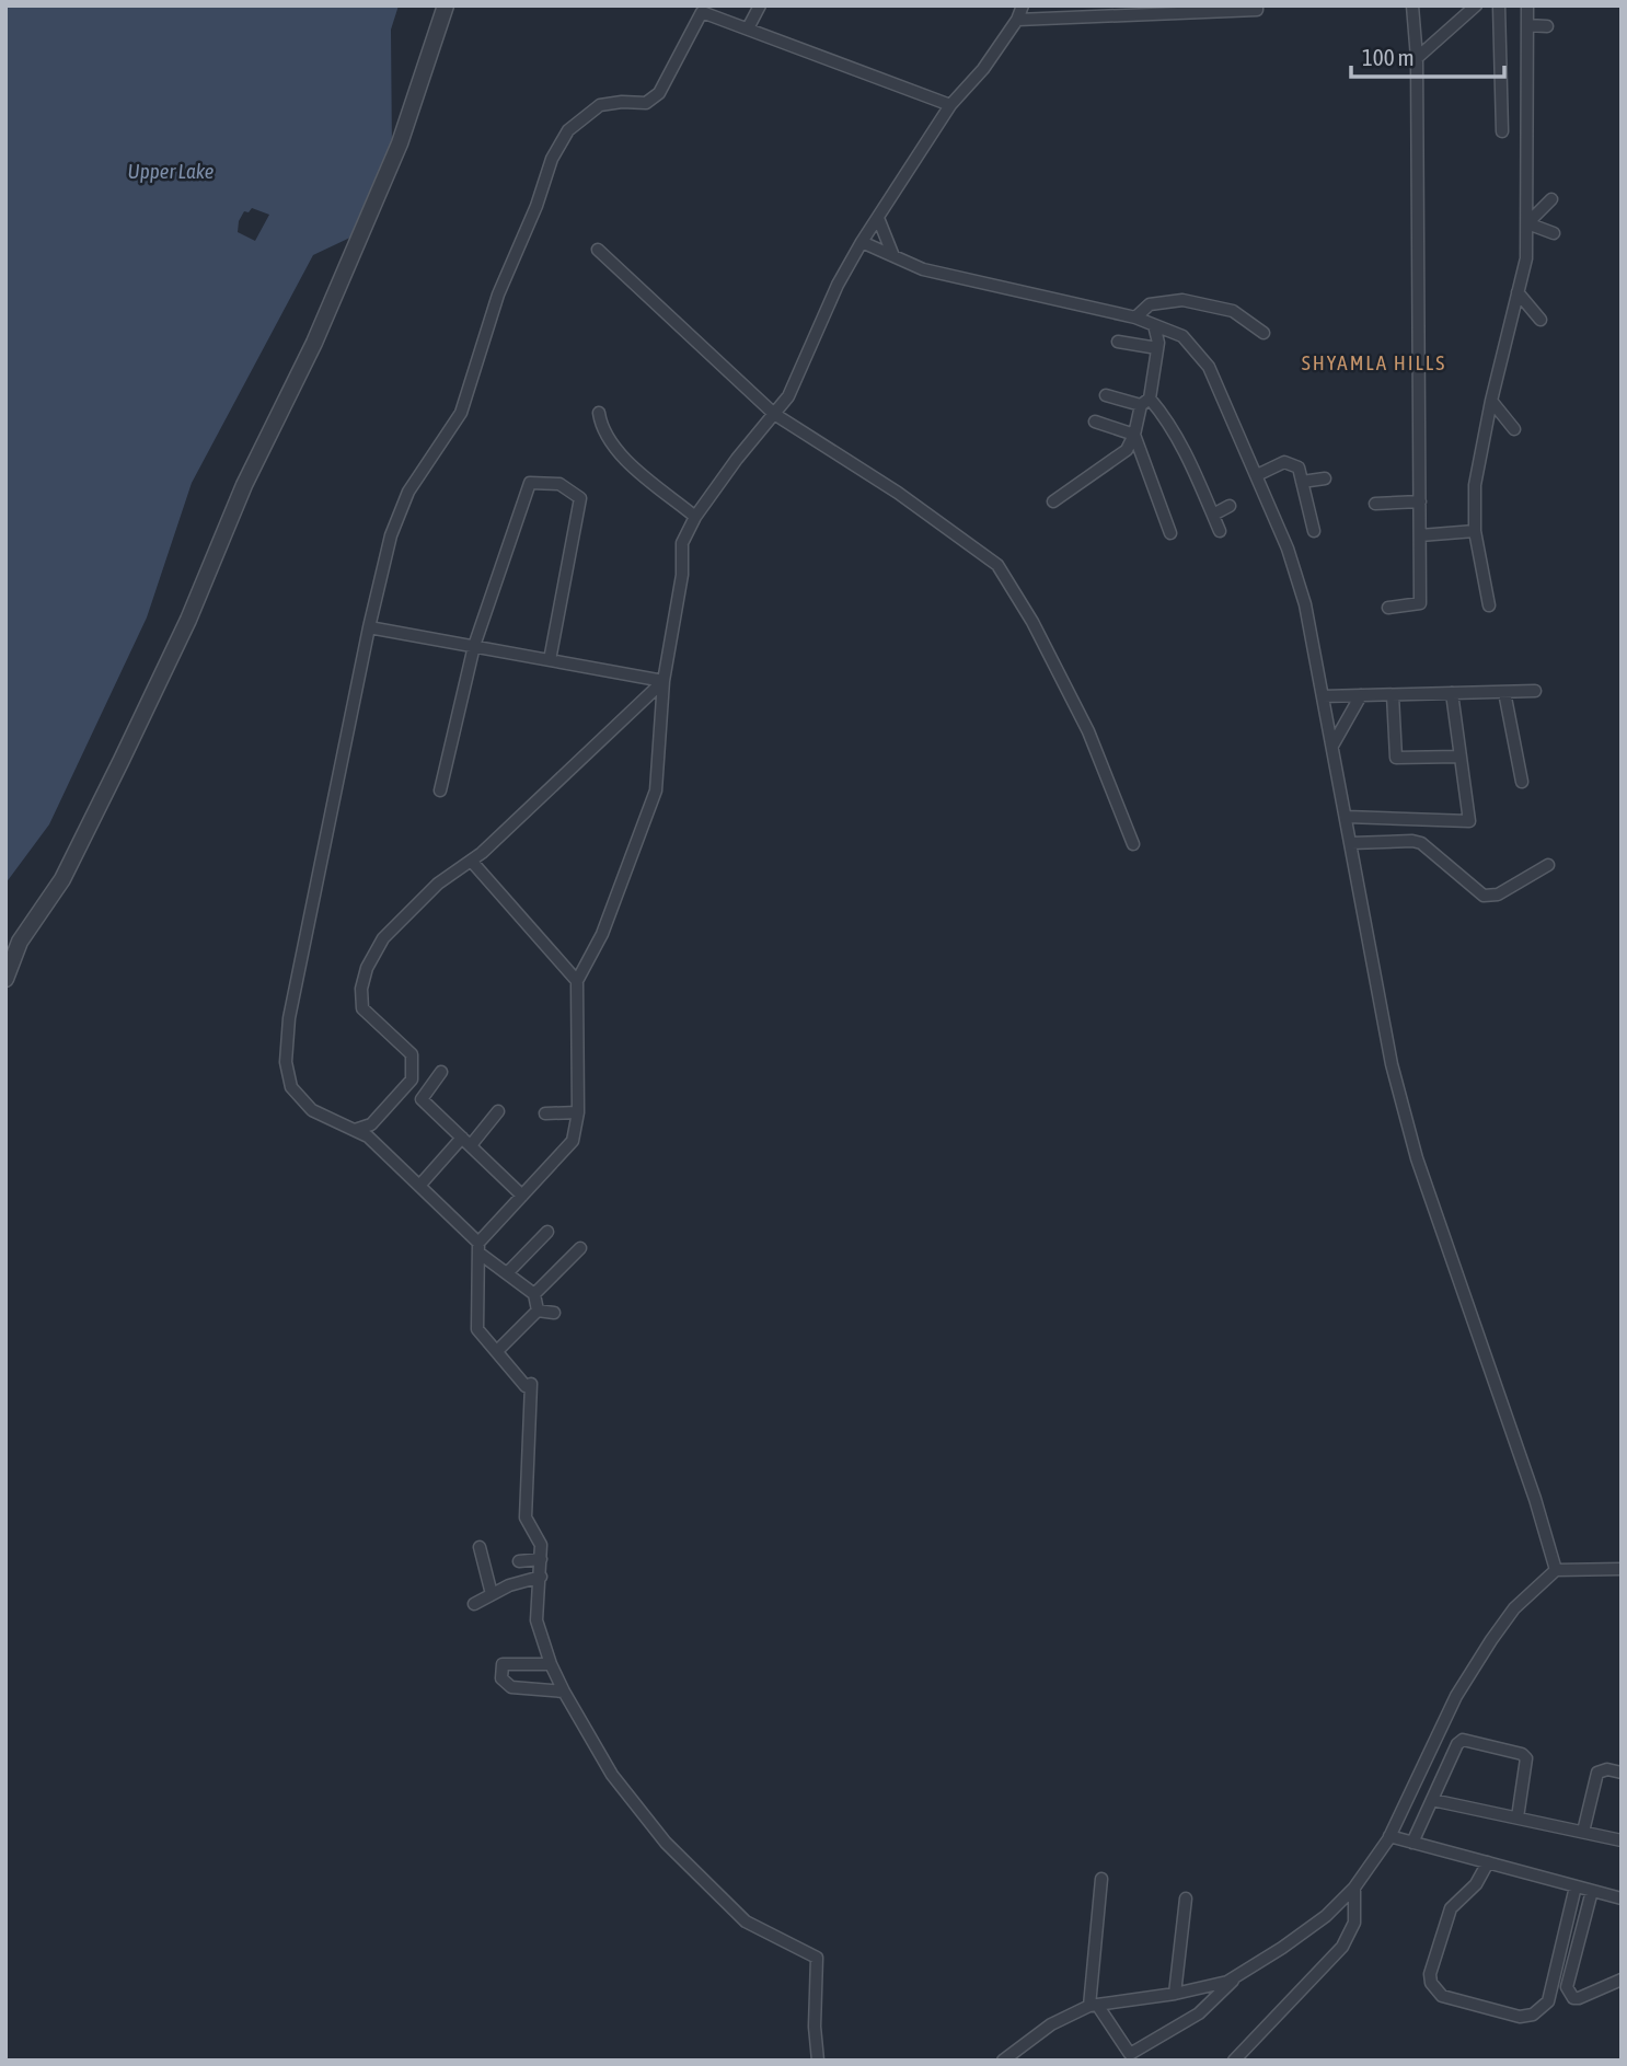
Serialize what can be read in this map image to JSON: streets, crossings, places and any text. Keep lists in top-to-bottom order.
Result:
{
  "districts": ["SHYAMLA HILLS"],
  "water": ["Upper Lake"],
  "scale_bar": "100 m"
}
